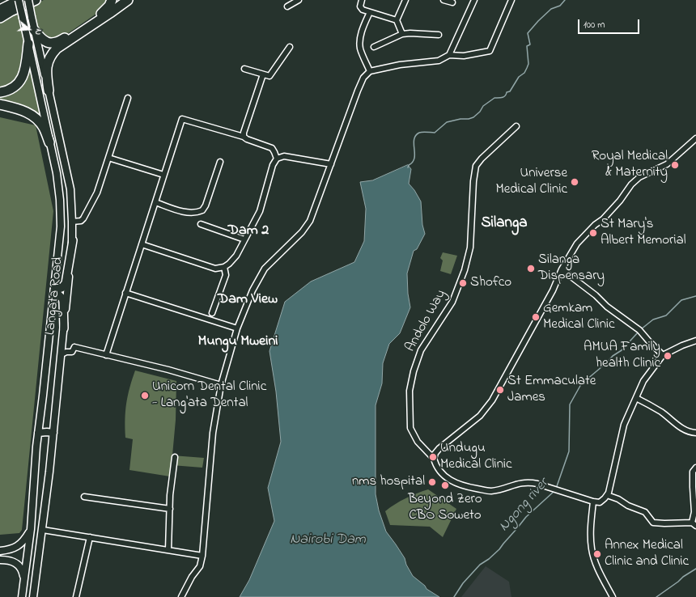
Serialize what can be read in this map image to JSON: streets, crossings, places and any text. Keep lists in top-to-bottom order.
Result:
{
  "streets": {
    "main road": ["Langata Road"],
    "street": ["Andolo Way"]
  },
  "districts": [
    "Silanga",
    "Dam 2",
    "Dam View",
    "Mungu Mweini"
  ],
  "water": ["Ngong river", "Nairobi Dam"],
  "places": [
    "Royal Medical & Maternity",
    "Universe Medical Clinic",
    "St Mary's Albert Memorial",
    "Silanga Dispensary",
    "Shofco",
    "Gemkam Medical Clinic",
    "AMUA Family health Clinic",
    "St Emmaculate James",
    "Unicorn Dental Clinic - Lang'ata Dental",
    "Undugu Medical Clinic",
    "nms hospital",
    "Beyond Zero CBO Soweto",
    "Annex Medical Clinic and Clinic"
  ],
  "scale_bar": "100 m",
  "north": "right"
}
